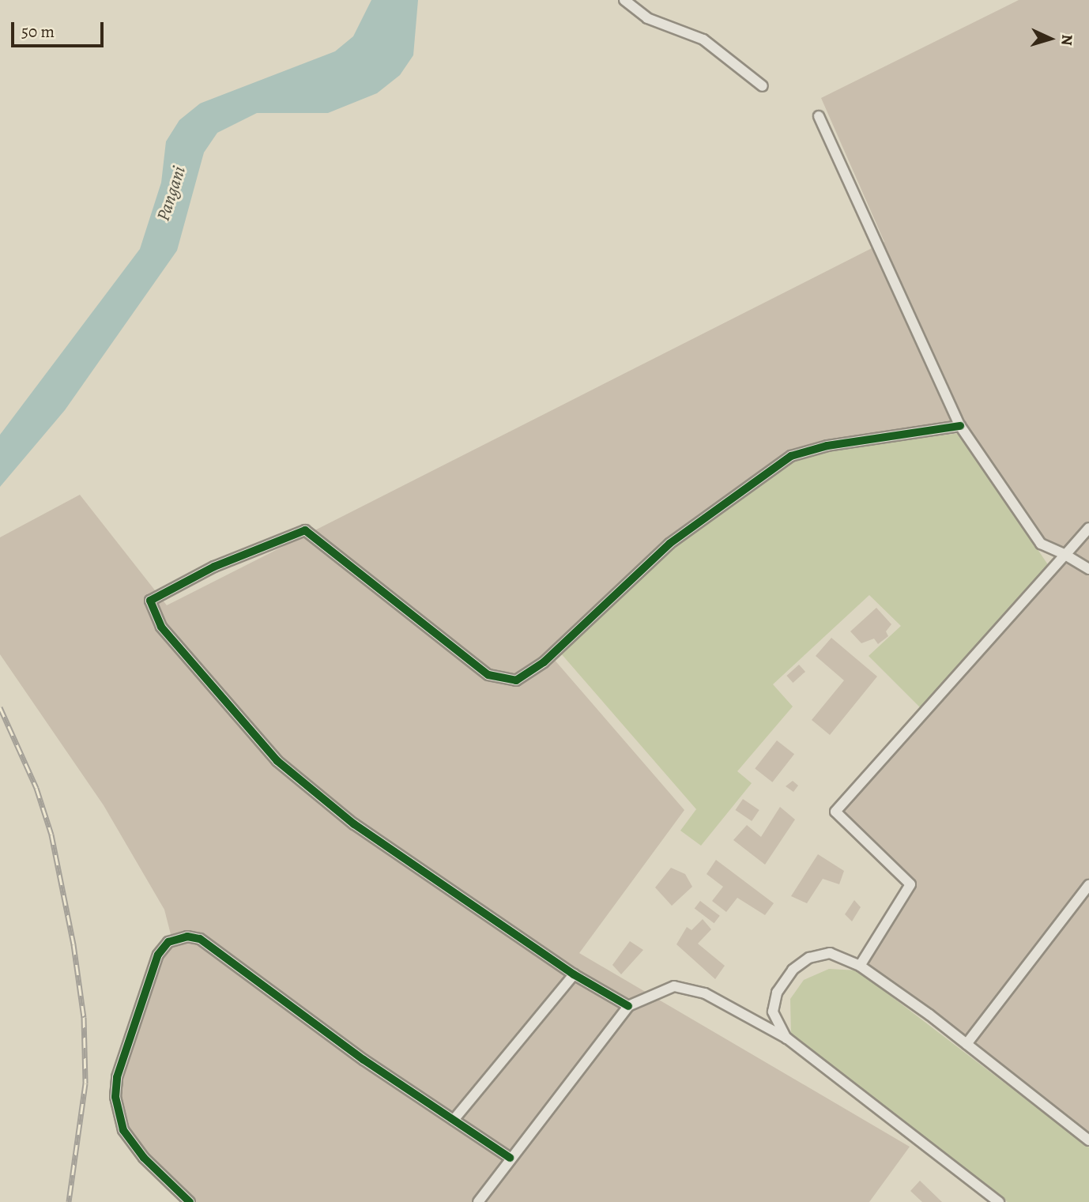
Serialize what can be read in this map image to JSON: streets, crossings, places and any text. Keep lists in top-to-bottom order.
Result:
{
  "water": ["Pangani"],
  "scale_bar": "50 m",
  "north": "right"
}
